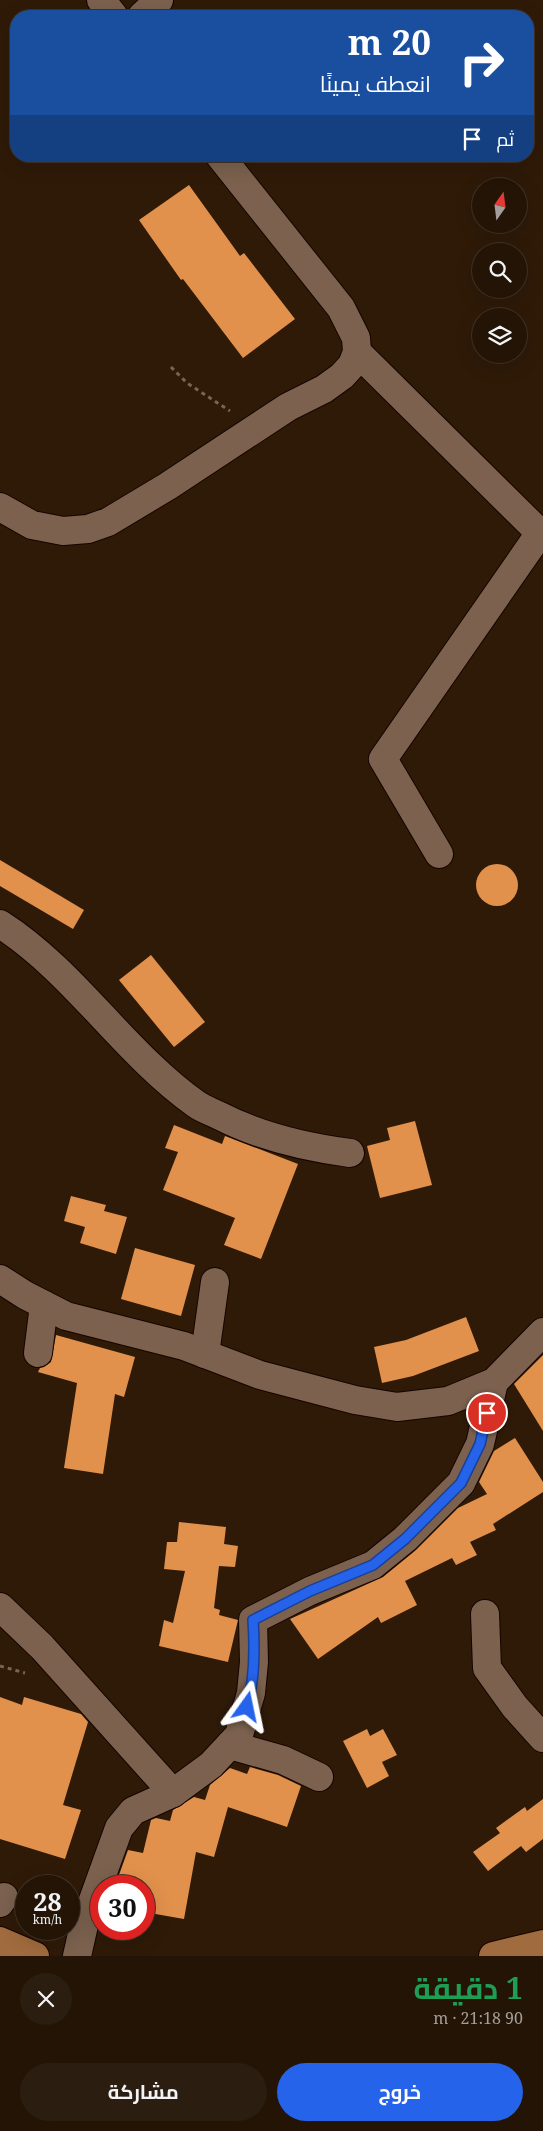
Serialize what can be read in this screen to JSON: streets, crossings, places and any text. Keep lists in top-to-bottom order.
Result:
{
  "north": "top",
  "page": {
    "turn": ["20 m", "انعطف يمينًا"],
    "then": "ثم",
    "speed": "28 km/h",
    "limit": "30",
    "heading": ["1 دقيقة", "90 m · 21:18"],
    "buttons": ["خروج", "مشاركة"]
  }
}
